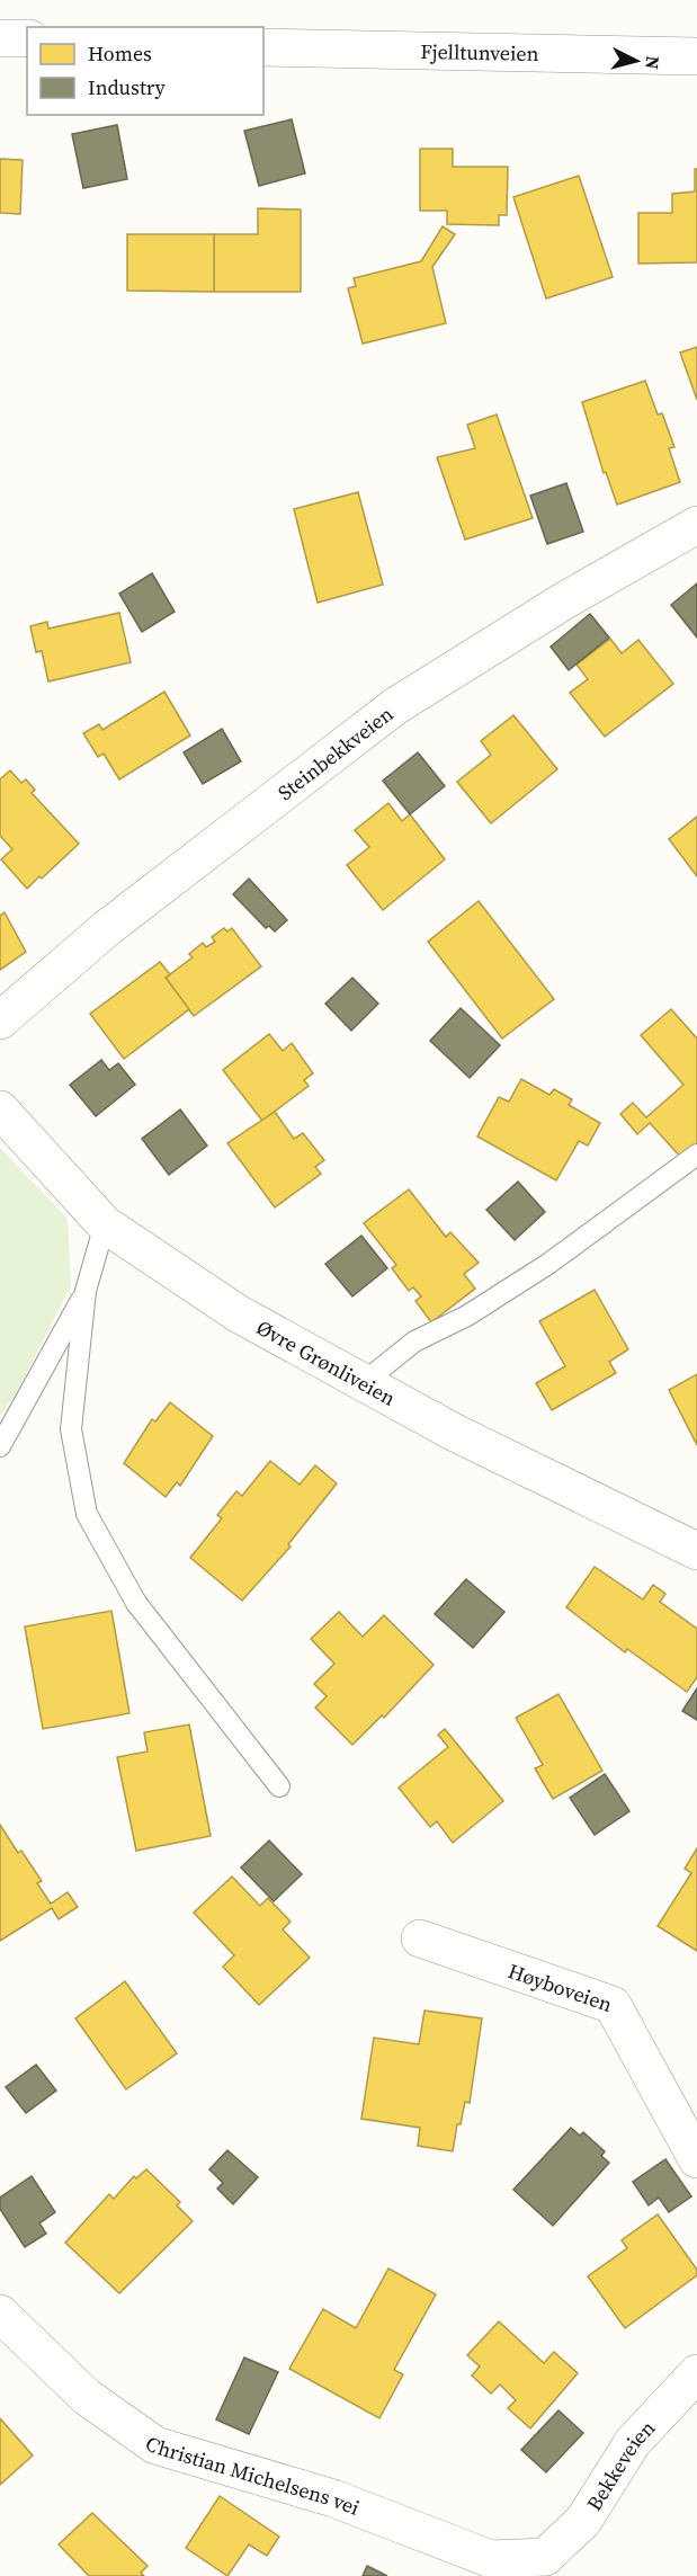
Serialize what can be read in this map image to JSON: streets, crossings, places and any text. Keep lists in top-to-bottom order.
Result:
{
  "streets": {
    "street": [
      "Fjelltunveien",
      "Steinbekkveien",
      "Øvre Grønliveien",
      "Høyboveien",
      "Bekkeveien",
      "Christian Michelsens vei"
    ]
  },
  "crossings": [
    ["Bekkeveien", "Christian Michelsens vei"]
  ],
  "legend": ["Homes", "Industry"],
  "north": "right"
}
